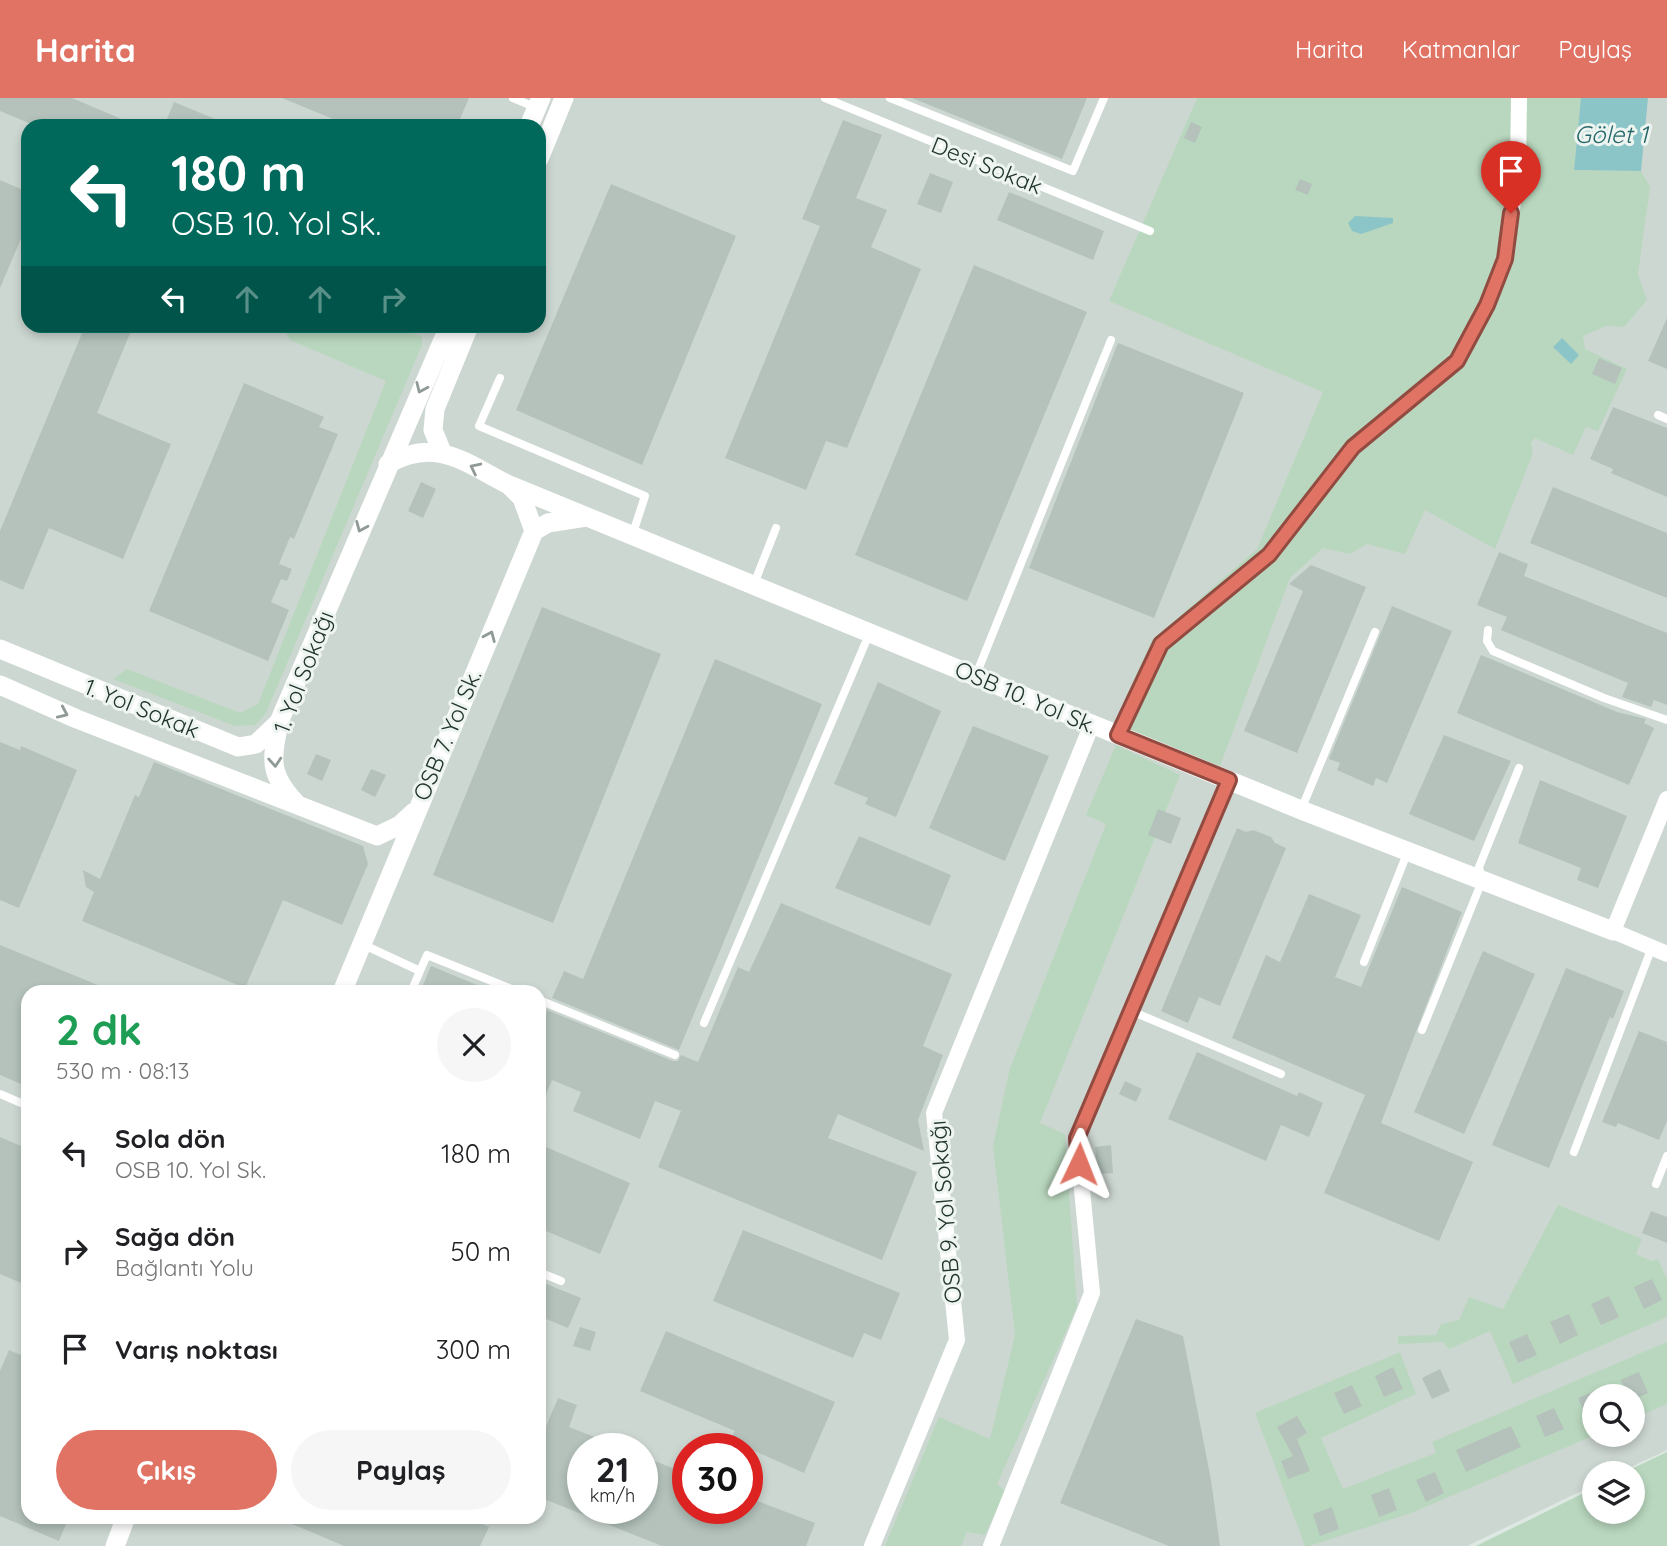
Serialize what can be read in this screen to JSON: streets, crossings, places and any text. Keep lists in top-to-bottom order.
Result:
{
  "streets": {
    "street": [
      "1. Yol Sokağı",
      "OSB 10. Yol Sk.",
      "1. Yol Sokak",
      "OSB 7. Yol Sk.",
      "OSB 9. Yol Sokağı"
    ],
    "lane": ["Desi Sokak"]
  },
  "crossings": [
    ["1. Yol Sokağı", "1. Yol Sokak"],
    ["OSB 10. Yol Sk.", "OSB 9. Yol Sokağı"]
  ],
  "one_way": ["1. Yol Sokağı", "OSB 7. Yol Sk."],
  "water": ["Gölet 1"],
  "page": {
    "header": "Harita",
    "nav": ["Harita", "Katmanlar", "Paylaş"],
    "turn": ["180 m", "OSB 10. Yol Sk."],
    "heading": ["2 dk", "530 m · 08:13"],
    "list": [
      {
        "name": "Sola dön",
        "note": "OSB 10. Yol Sk.",
        "value": "180 m"
      },
      {
        "name": "Sağa dön",
        "note": "Bağlantı Yolu",
        "value": "50 m"
      },
      {
        "name": "Varış noktası",
        "value": "300 m"
      }
    ],
    "buttons": ["Çıkış", "Paylaş"],
    "speed": "21 km/h",
    "limit": "30"
  }
}
